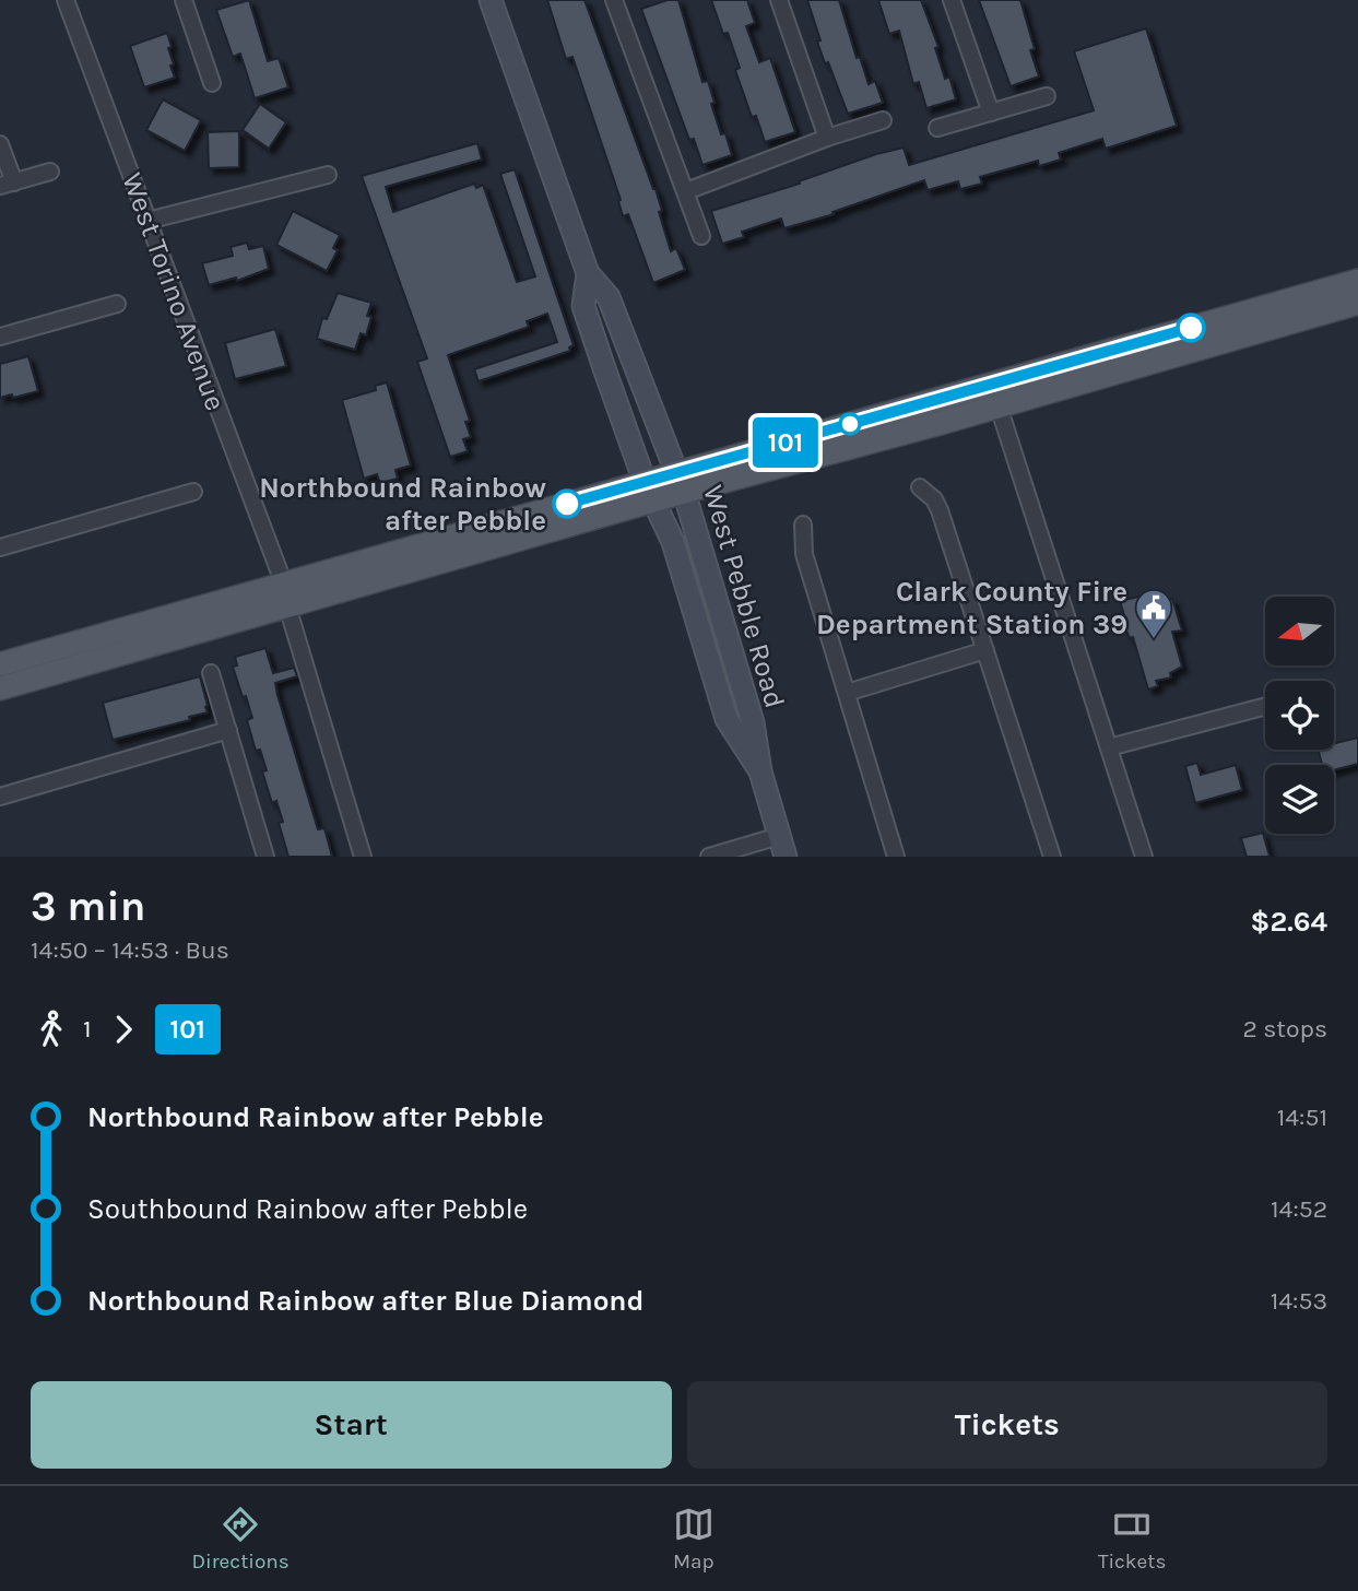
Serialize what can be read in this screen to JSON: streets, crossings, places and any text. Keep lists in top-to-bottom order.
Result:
{
  "streets": {
    "street": ["West Torino Avenue", "West Pebble Road"]
  },
  "places": {
    "other": ["Northbound Rainbow after Pebble"],
    "public building": ["Clark County Fire Department Station 39"]
  },
  "lines": ["bus line 101"],
  "north": "left",
  "page": {
    "on_map": "101",
    "heading": ["3 min", "14:50 – 14:53 · Bus", "$2.64"],
    "legs": ["1", "101", "2 stops"],
    "list": [
      {
        "name": "Northbound Rainbow after Pebble",
        "value": "14:51"
      },
      {
        "name": "Southbound Rainbow after Pebble",
        "value": "14:52"
      },
      {
        "name": "Northbound Rainbow after Blue Diamond",
        "value": "14:53"
      }
    ],
    "buttons": ["Start", "Tickets"],
    "tabs": ["Directions", "Map", "Tickets"]
  }
}
